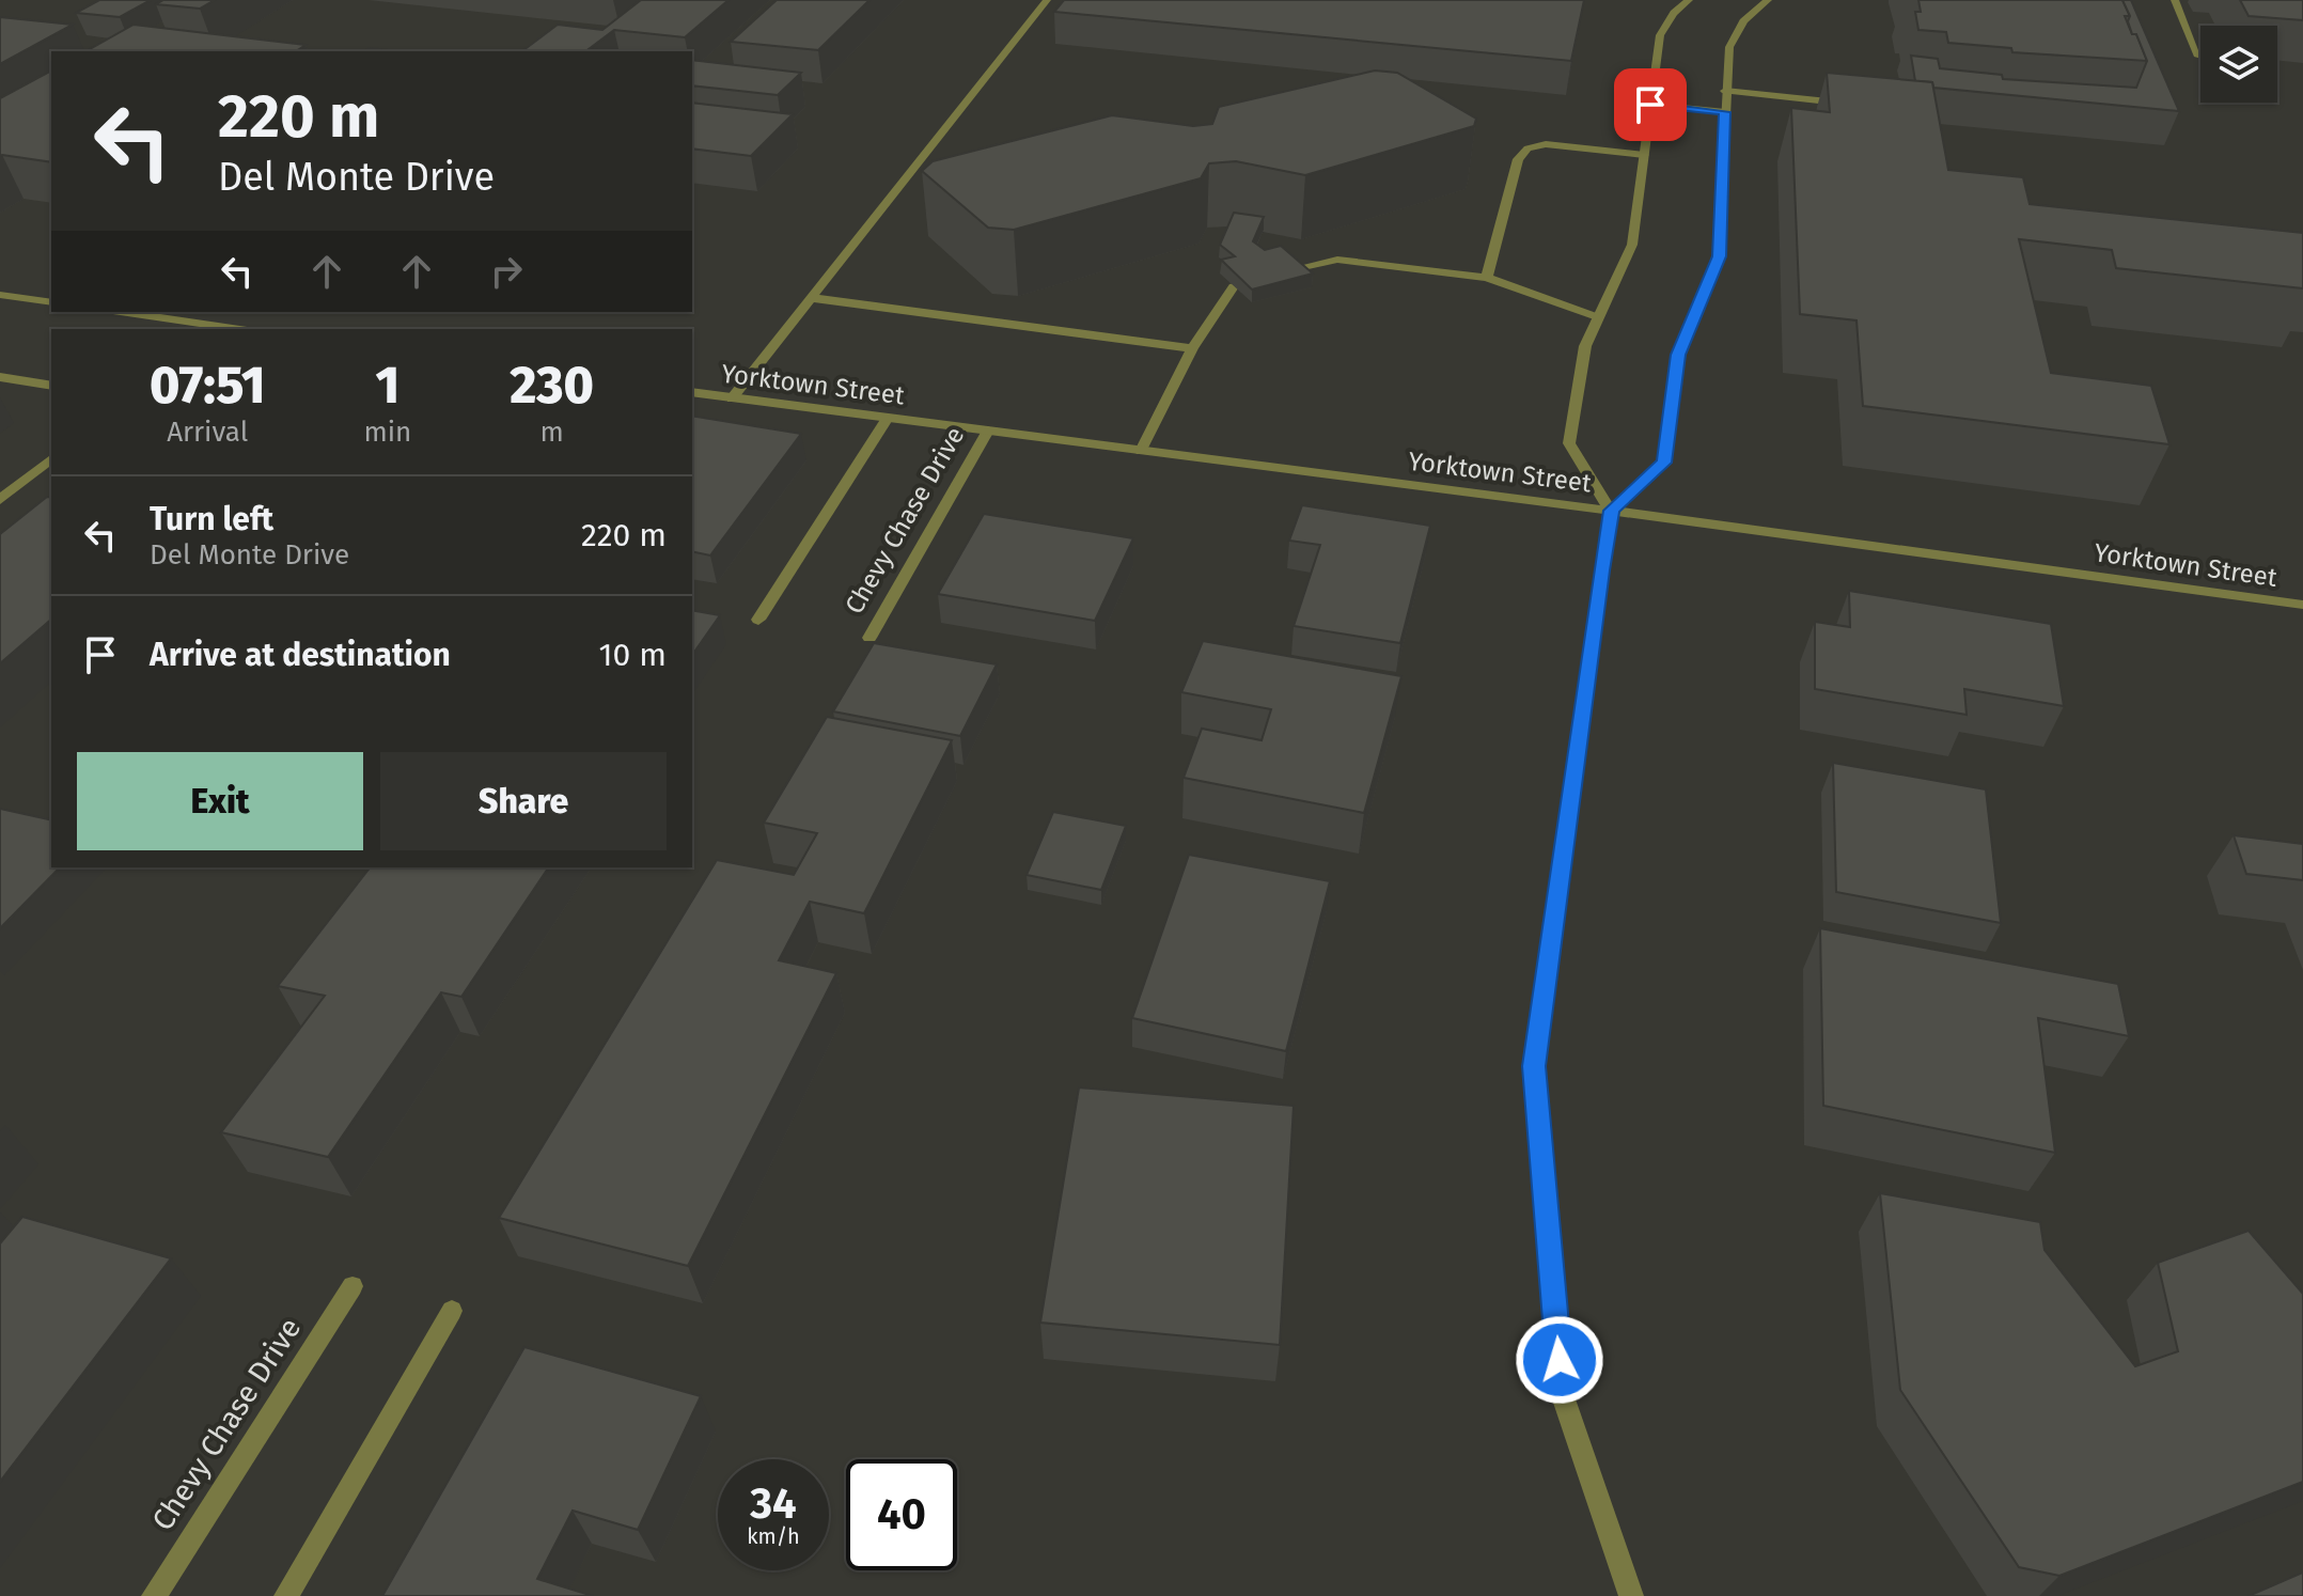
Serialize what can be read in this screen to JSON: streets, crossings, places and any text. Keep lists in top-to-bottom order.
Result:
{
  "streets": {
    "street": ["Yorktown Street", "Chevy Chase Drive"]
  },
  "crossings": [
    ["Yorktown Street", "Chevy Chase Drive"]
  ],
  "page": {
    "turn": ["220 m", "Del Monte Drive"],
    "eta": [
      "07:51",
      "Arrival",
      "1",
      "min",
      "230",
      "m"
    ],
    "list": [
      {
        "name": "Turn left",
        "note": "Del Monte Drive",
        "value": "220 m"
      },
      {
        "name": "Arrive at destination",
        "value": "10 m"
      }
    ],
    "buttons": ["Exit", "Share"],
    "speed": "34 km/h",
    "limit": "40"
  }
}
